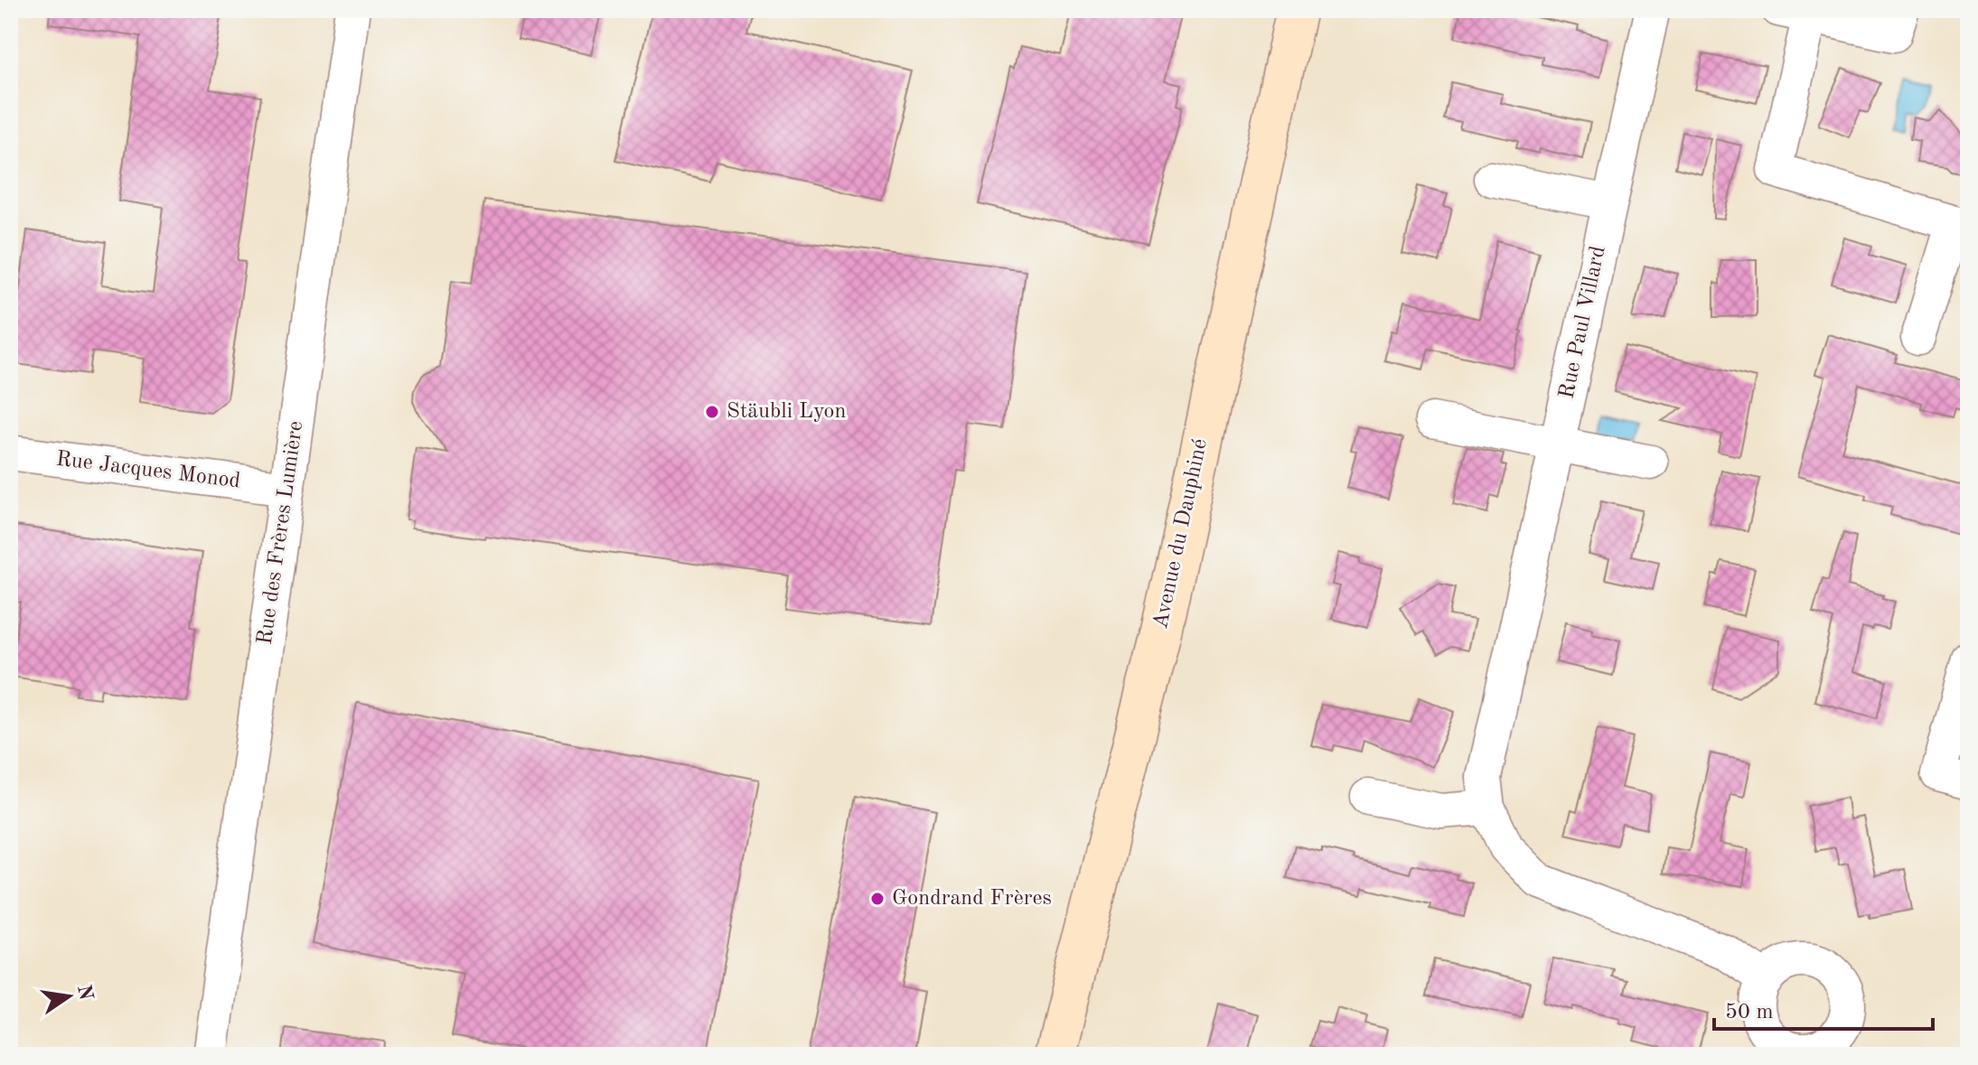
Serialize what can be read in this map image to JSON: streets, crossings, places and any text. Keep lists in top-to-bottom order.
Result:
{
  "streets": {
    "main road": ["Avenue du Dauphiné"],
    "street": ["Rue Paul Villard", "Rue Jacques Monod", "Rue des Frères Lumière"]
  },
  "crossings": [
    ["Rue Jacques Monod", "Rue des Frères Lumière"]
  ],
  "places": ["Stäubli Lyon", "Gondrand Frères"],
  "scale_bar": "50 m",
  "north": "right"
}
